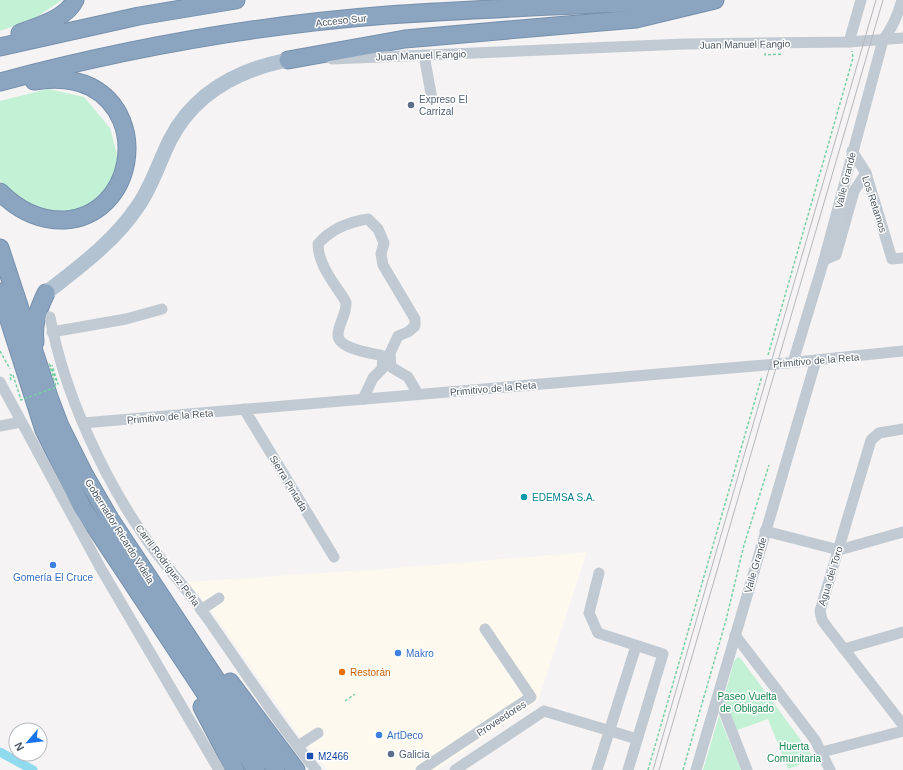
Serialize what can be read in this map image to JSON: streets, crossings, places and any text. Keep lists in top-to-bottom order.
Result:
{
  "streets": {
    "highway": ["Acceso Sur", "Gobernador Ricardo Videla"],
    "main road": ["Juan Manuel Fangio"],
    "street": [
      "Valle Grande",
      "Los Retamos",
      "Primitivo de la Reta",
      "Sierra Pintada",
      "Carril Rodríguez Peña",
      "Agua del Toro",
      "Proveedores"
    ]
  },
  "crossings": [
    ["Juan Manuel Fangio", "Valle Grande"],
    ["Valle Grande", "Los Retamos"],
    ["Valle Grande", "Primitivo de la Reta"],
    ["Primitivo de la Reta", "Sierra Pintada"],
    ["Primitivo de la Reta", "Carril Rodríguez Peña"]
  ],
  "parks": ["Paseo Vuelta de Obligado", "Huerta Comunitaria"],
  "places": {
    "other": [
      "Expreso El Carrizal",
      "EDEMSA S.A.",
      "Gomería El Cruce",
      "Makro",
      "Restorán",
      "ArtDeco",
      "Galicia"
    ],
    "transit": ["M2466"]
  },
  "north": "bottom left"
}
